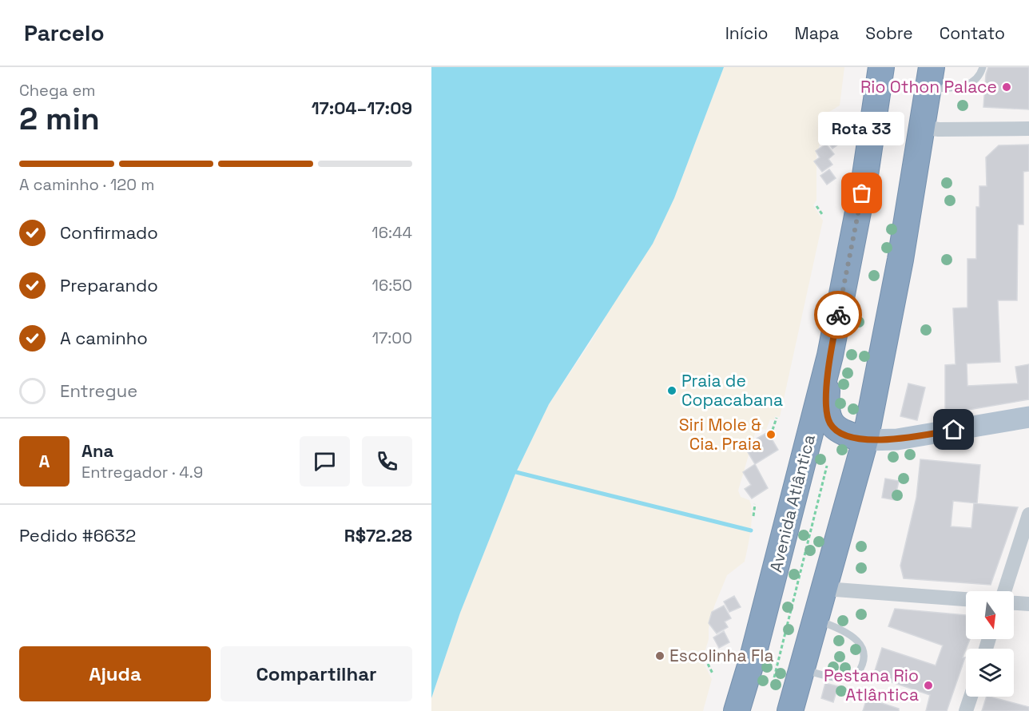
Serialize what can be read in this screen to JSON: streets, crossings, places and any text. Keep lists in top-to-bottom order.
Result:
{
  "streets": {
    "highway": ["Avenida Atlântica"]
  },
  "places": [
    "Rio Othon Palace",
    "Rota 33",
    "Praia de Copacabana",
    "Siri Mole & Cia. Praia",
    "Escolinha Fla",
    "Pestana Rio Atlântica"
  ],
  "north": "bottom",
  "page": {
    "header": "Parcelo",
    "nav": [
      "Início",
      "Mapa",
      "Sobre",
      "Contato"
    ],
    "heading": ["2 min", "Chega em", "17:04–17:09"],
    "panel": [
      "Ana",
      "Entregador · 4.9",
      "Pedido #6632",
      "R$72.28"
    ],
    "bubble": "Rota 33",
    "bar": "A caminho · 120 m",
    "list": [
      ["Confirmado", "16:44"],
      ["Preparando", "16:50"],
      ["A caminho", "17:00"],
      "Entregue"
    ],
    "round": "A",
    "buttons": ["Ajuda", "Compartilhar"]
  }
}
